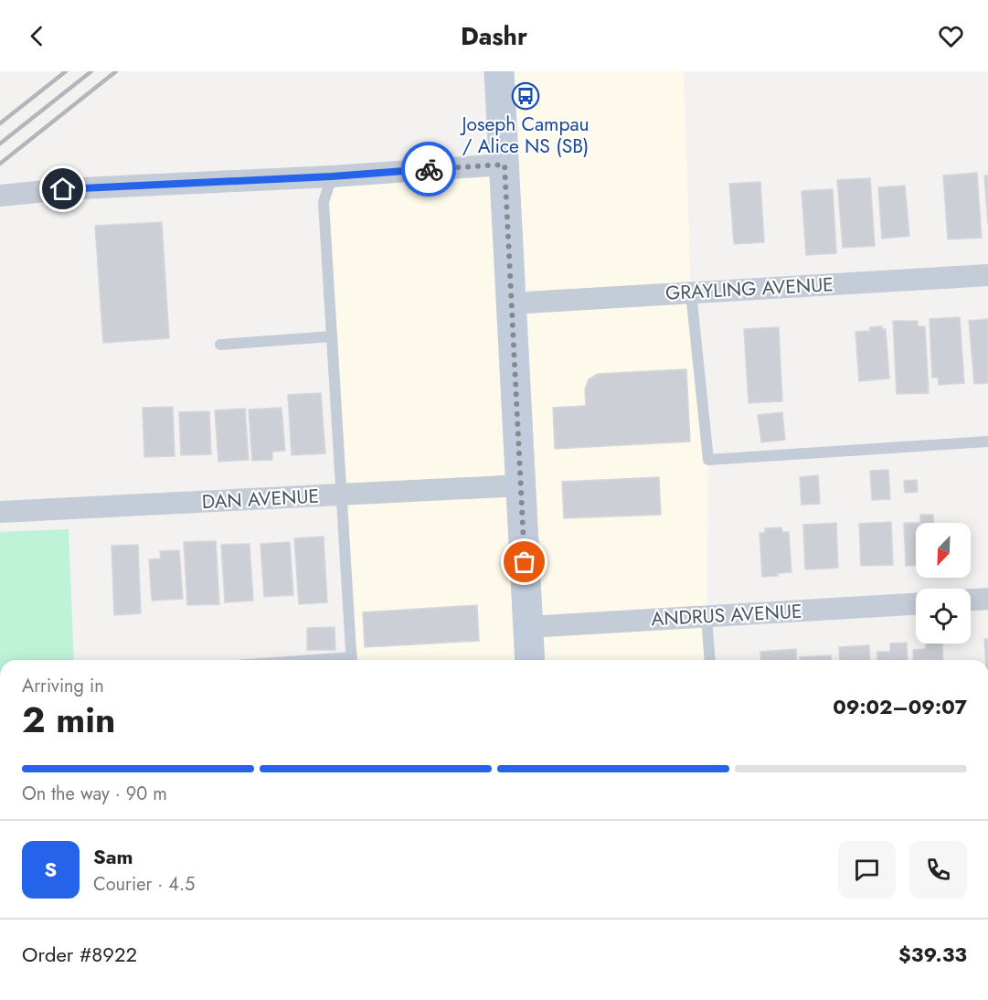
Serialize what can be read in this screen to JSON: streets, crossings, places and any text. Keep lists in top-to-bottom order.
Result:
{
  "streets": {
    "street": ["GRAYLING AVENUE", "DAN AVENUE", "ANDRUS AVENUE"]
  },
  "places": {
    "bus stop": ["Joseph Campau / Alice NS (SB)"]
  },
  "north": "bottom left",
  "page": {
    "header": "Dashr",
    "heading": ["2 min", "Arriving in", "09:02–09:07"],
    "panel": [
      "Sam",
      "Courier · 4.5",
      "Order #8922",
      "$39.33"
    ],
    "bar": "On the way · 90 m",
    "round": "S"
  }
}
